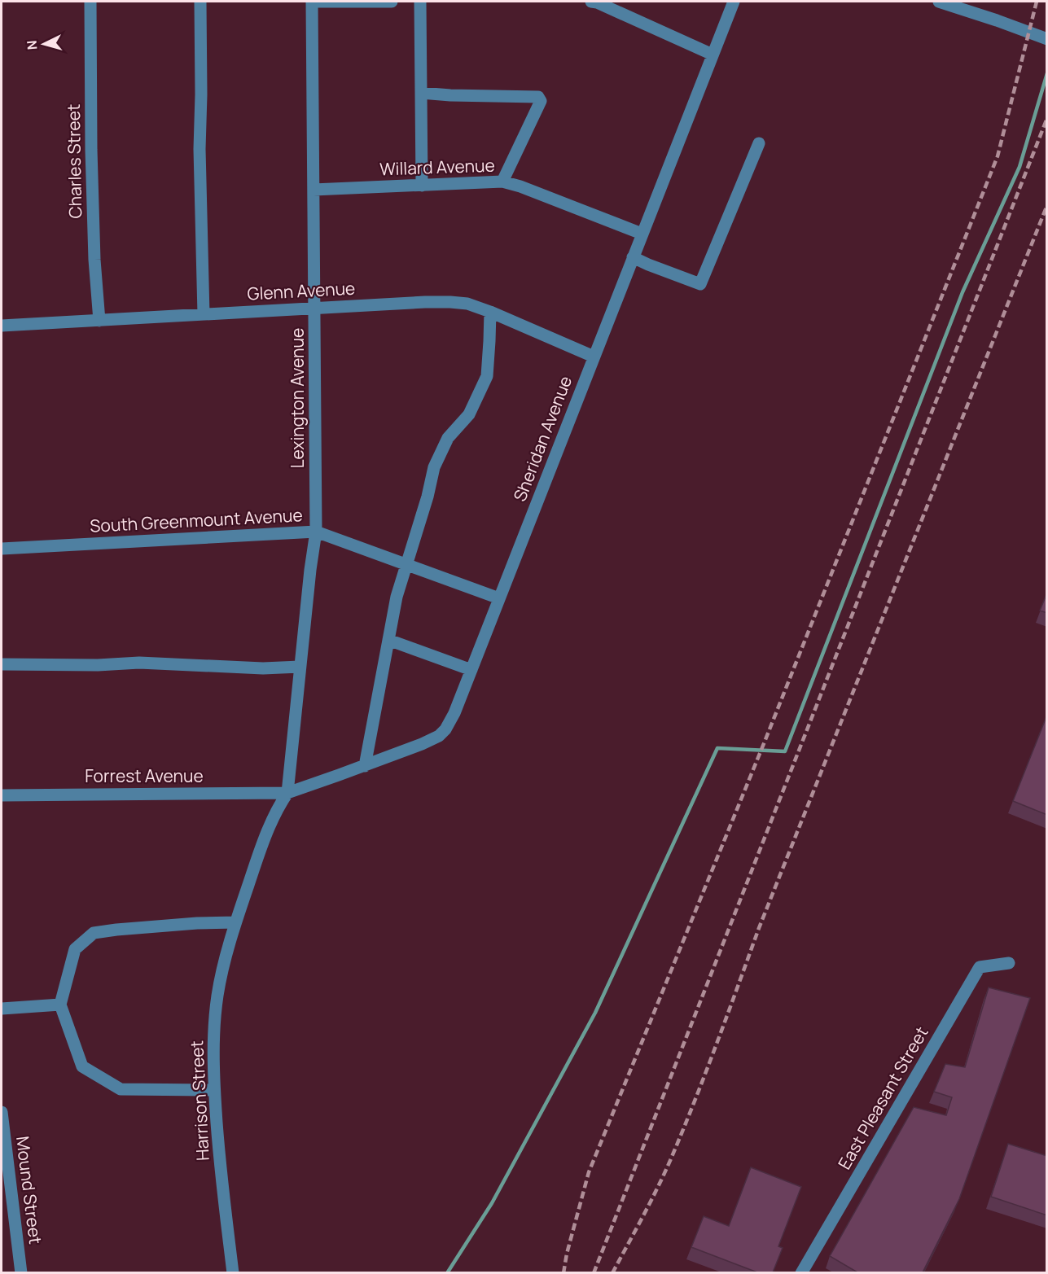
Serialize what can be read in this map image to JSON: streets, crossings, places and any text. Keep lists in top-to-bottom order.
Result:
{
  "streets": {
    "street": [
      "Charles Street",
      "Willard Avenue",
      "Glenn Avenue",
      "Lexington Avenue",
      "Sheridan Avenue",
      "South Greenmount Avenue",
      "Forrest Avenue",
      "East Pleasant Street",
      "Harrison Street",
      "Mound Street"
    ]
  },
  "crossings": [
    ["Charles Street", "Glenn Avenue"],
    ["Willard Avenue", "Lexington Avenue"],
    ["Willard Avenue", "Sheridan Avenue"],
    ["Glenn Avenue", "Lexington Avenue"],
    ["Glenn Avenue", "Sheridan Avenue"],
    ["Lexington Avenue", "Sheridan Avenue"],
    ["Lexington Avenue", "South Greenmount Avenue"],
    ["Lexington Avenue", "Forrest Avenue"],
    ["Lexington Avenue", "Harrison Street"],
    ["Sheridan Avenue", "South Greenmount Avenue"],
    ["Sheridan Avenue", "Forrest Avenue"],
    ["Sheridan Avenue", "Harrison Street"],
    ["Forrest Avenue", "Harrison Street"]
  ],
  "north": "left"
}
